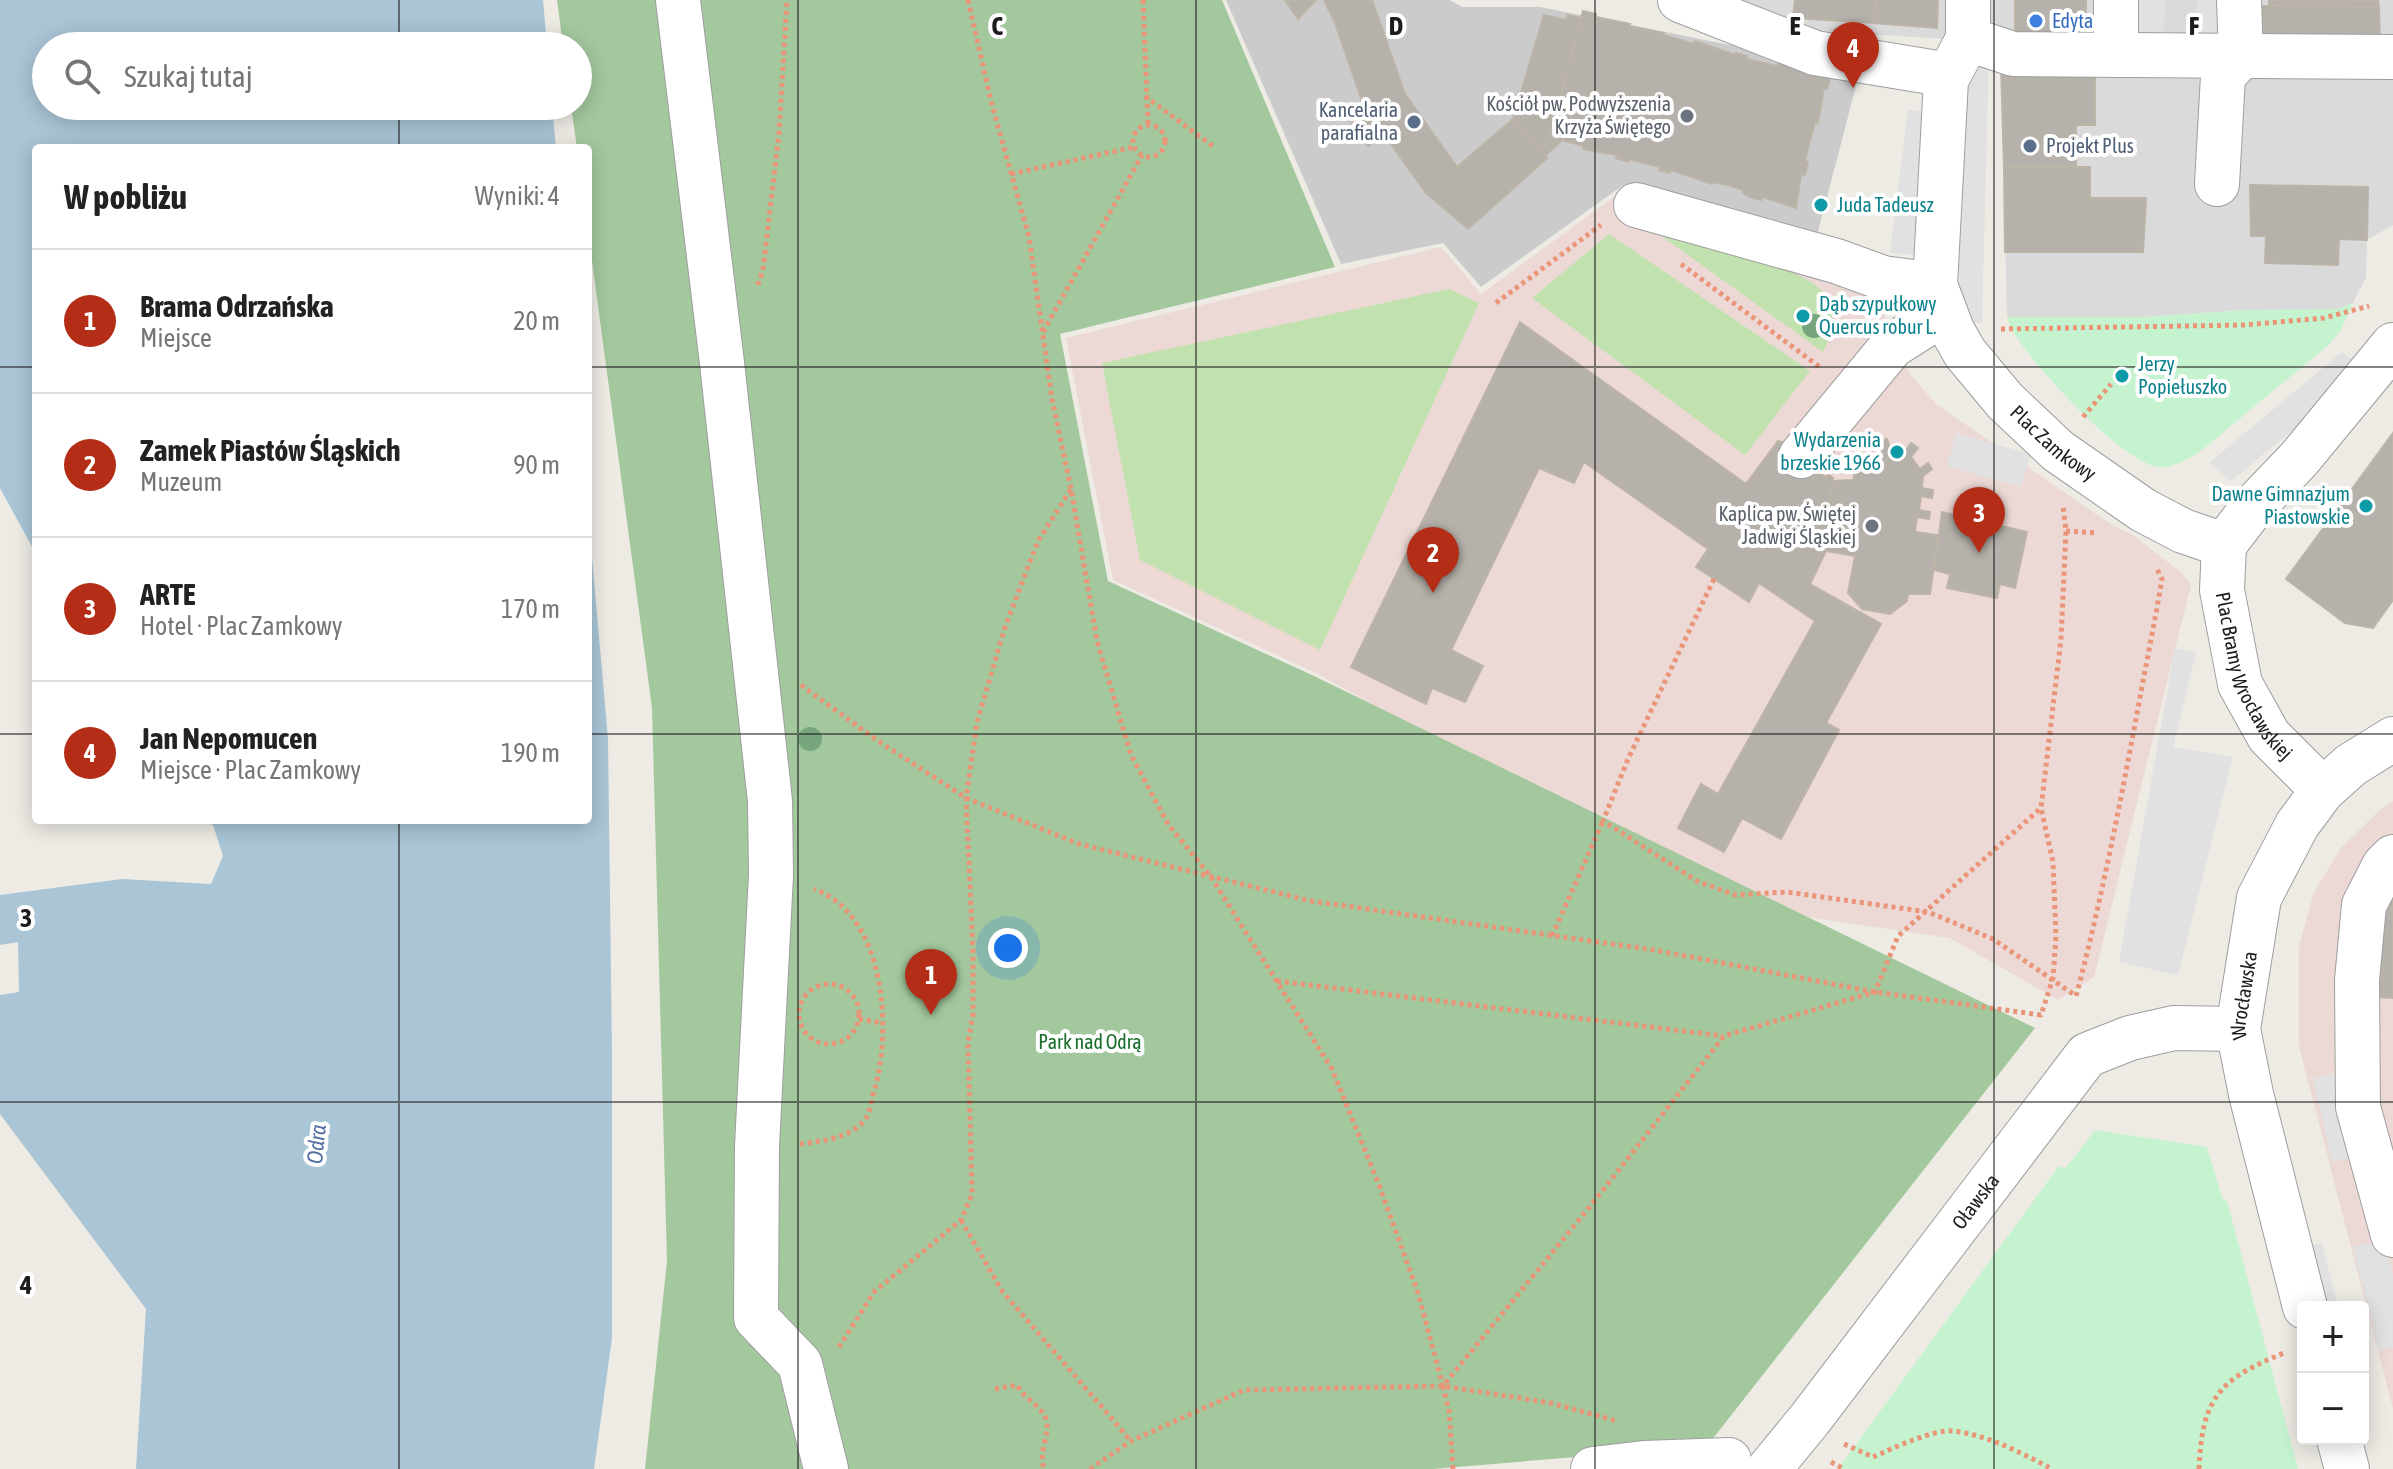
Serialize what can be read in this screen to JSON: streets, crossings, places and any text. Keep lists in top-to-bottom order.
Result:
{
  "streets": {
    "street": [
      "Plac Zamkowy",
      "Plac Bramy Wrocławskiej",
      "Wrocławska",
      "Oławska"
    ]
  },
  "crossings": [
    ["Plac Zamkowy", "Plac Bramy Wrocławskiej"],
    ["Plac Bramy Wrocławskiej", "Wrocławska"],
    ["Wrocławska", "Oławska"]
  ],
  "water": ["Odra"],
  "parks": ["Park nad Odrą"],
  "places": [
    "Edyta",
    "Kościół pw. Podwyższenia Krzyża Świętego",
    "Kancelaria parafialna",
    "Projekt Plus",
    "Juda Tadeusz",
    "Dąb szypułkowy Quercus robur L.",
    "Jerzy Popiełuszko",
    "Wydarzenia brzeskie 1966",
    "Dawne Gimnazjum Piastowskie",
    "Kaplica pw. Świętej Jadwigi Śląskiej"
  ],
  "page": {
    "pins": [
      "4",
      "3",
      "2",
      "1"
    ],
    "search": "Szukaj tutaj",
    "heading": ["W pobliżu", "Wyniki: 4"],
    "list": [
      {
        "mark": "1",
        "name": "Brama Odrzańska",
        "note": "Miejsce",
        "value": "20 m"
      },
      {
        "mark": "2",
        "name": "Zamek Piastów Śląskich",
        "note": "Muzeum",
        "value": "90 m"
      },
      {
        "mark": "3",
        "name": "ARTE",
        "note": "Hotel · Plac Zamkowy",
        "value": "170 m"
      },
      {
        "mark": "4",
        "name": "Jan Nepomucen",
        "note": "Miejsce · Plac Zamkowy",
        "value": "190 m"
      }
    ],
    "map_buttons": ["+", "−"]
  },
  "grid": {
    "columns": [
      "C",
      "D",
      "E",
      "F"
    ],
    "rows": ["3", "4"]
  }
}
